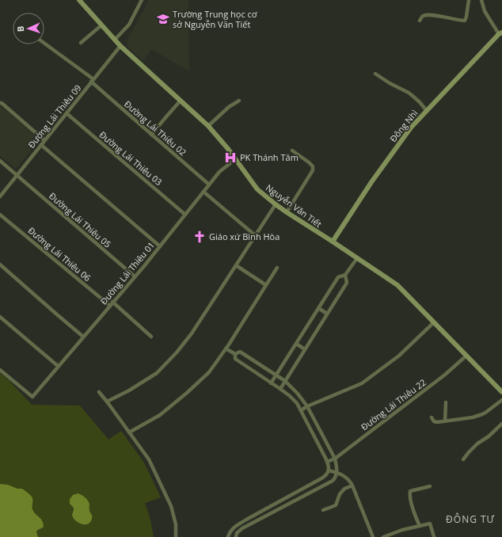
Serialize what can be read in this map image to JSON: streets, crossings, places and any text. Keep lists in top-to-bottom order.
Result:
{
  "streets": {
    "street": [
      "Đường Lái Thiêu 09",
      "Đông Nhì",
      "Đường Lái Thiêu 02",
      "Đường Lái Thiêu 03",
      "Nguyễn Văn Tiết",
      "Đường Lái Thiêu 05",
      "Đường Lái Thiêu 06",
      "Đường Lái Thiêu 01",
      "Đường Lái Thiêu 22"
    ]
  },
  "crossings": [
    ["Đường Lái Thiêu 09", "Đường Lái Thiêu 02"],
    ["Đường Lái Thiêu 09", "Đường Lái Thiêu 03"],
    ["Đường Lái Thiêu 09", "Nguyễn Văn Tiết"],
    ["Đường Lái Thiêu 09", "Đường Lái Thiêu 05"],
    ["Đông Nhì", "Nguyễn Văn Tiết"],
    ["Đường Lái Thiêu 02", "Đường Lái Thiêu 01"],
    ["Đường Lái Thiêu 03", "Đường Lái Thiêu 01"],
    ["Nguyễn Văn Tiết", "Đường Lái Thiêu 01"],
    ["Nguyễn Văn Tiết", "Đường Lái Thiêu 22"],
    ["Đường Lái Thiêu 05", "Đường Lái Thiêu 01"],
    ["Đường Lái Thiêu 06", "Đường Lái Thiêu 01"]
  ],
  "districts": ["ĐÔNG TƯ"],
  "places": {
    "school or university": ["Trường Trung học cơ sở Nguyễn Văn Tiết"],
    "hospital": ["PK Thánh Tâm"],
    "church": ["Giáo xứ Bình Hòa"]
  },
  "north": "left"
}
